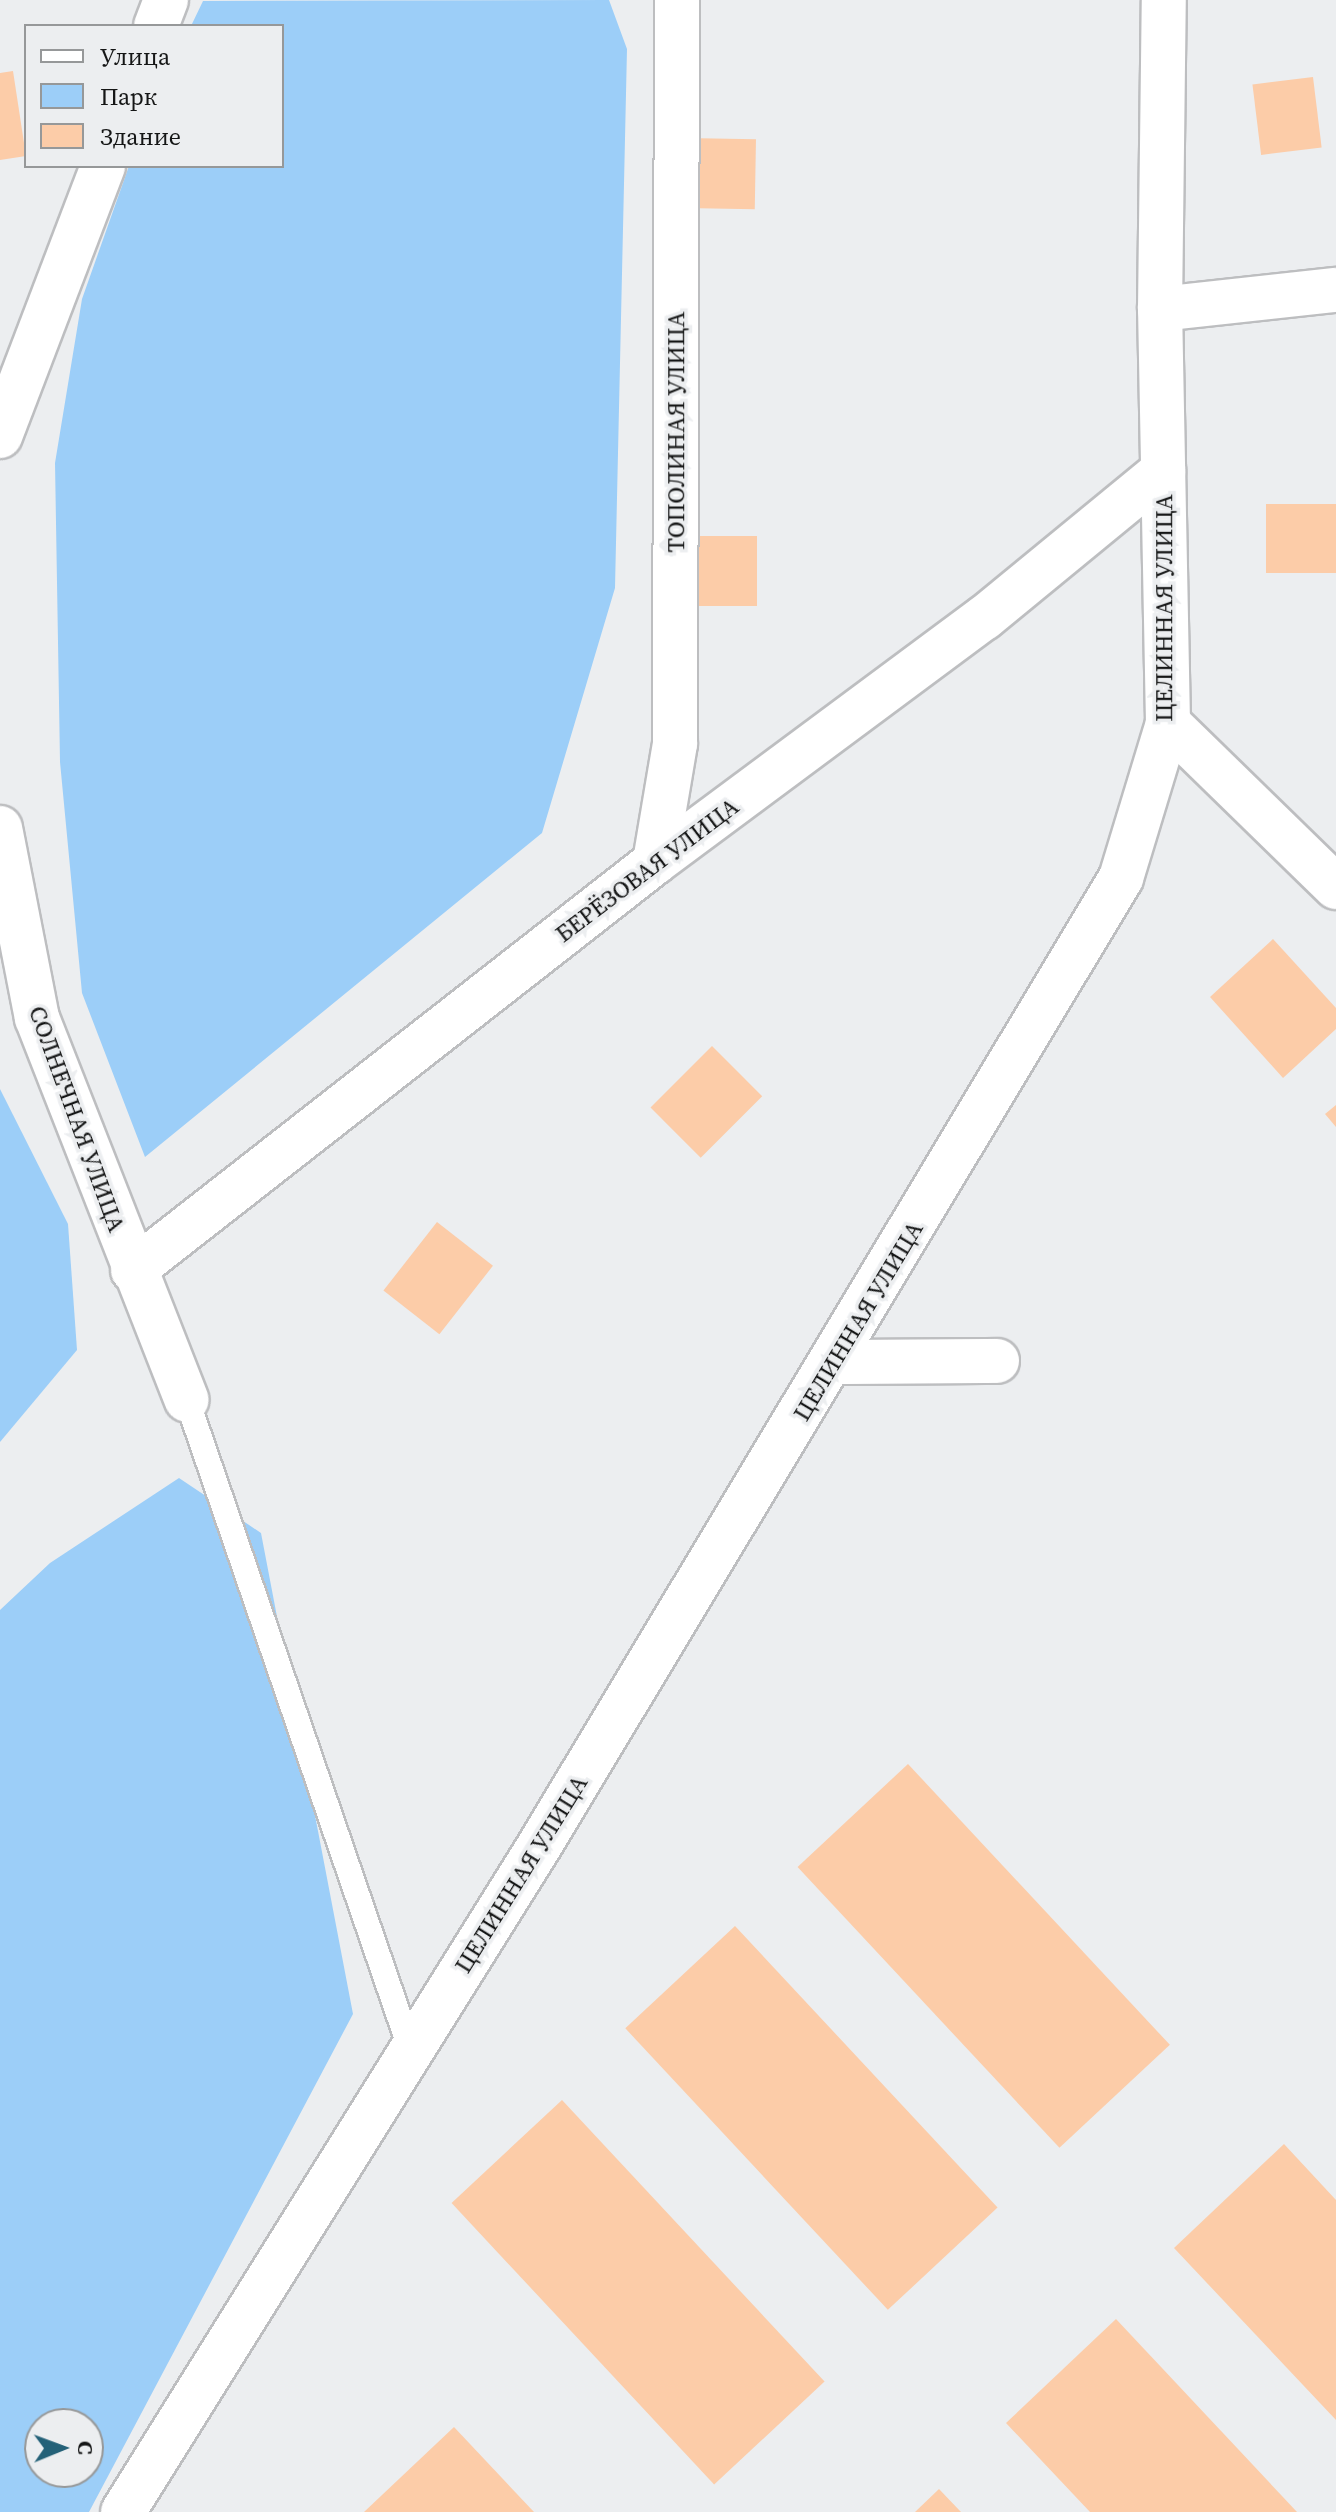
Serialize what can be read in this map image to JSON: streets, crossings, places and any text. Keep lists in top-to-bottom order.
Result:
{
  "streets": {
    "street": [
      "ТОПОЛИНАЯ УЛИЦА",
      "ЦЕЛИННАЯ УЛИЦА",
      "БЕРЁЗОВАЯ УЛИЦА",
      "СОЛНЕЧНАЯ УЛИЦА"
    ]
  },
  "crossings": [
    ["ТОПОЛИНАЯ УЛИЦА", "БЕРЁЗОВАЯ УЛИЦА"],
    ["ЦЕЛИННАЯ УЛИЦА", "БЕРЁЗОВАЯ УЛИЦА"],
    ["БЕРЁЗОВАЯ УЛИЦА", "СОЛНЕЧНАЯ УЛИЦА"]
  ],
  "legend": ["Улица", "Парк", "Здание"],
  "north": "right"
}
